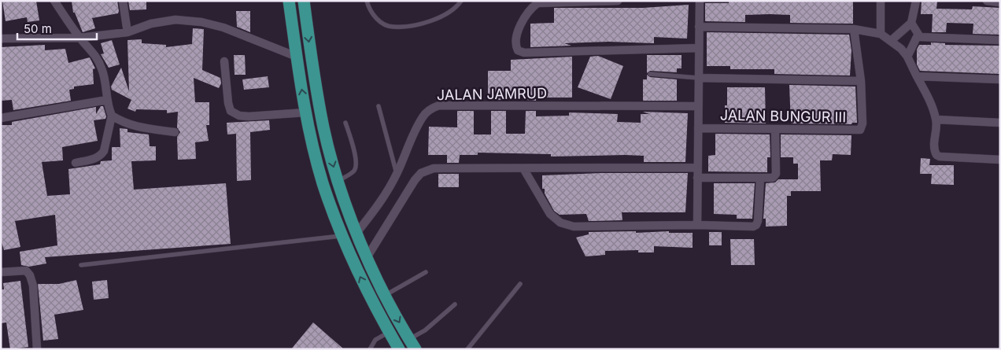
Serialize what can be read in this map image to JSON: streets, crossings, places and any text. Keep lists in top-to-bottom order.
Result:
{
  "streets": {
    "street": ["JALAN JAMRUD", "JALAN BUNGUR III"]
  },
  "scale_bar": "50 m"
}
